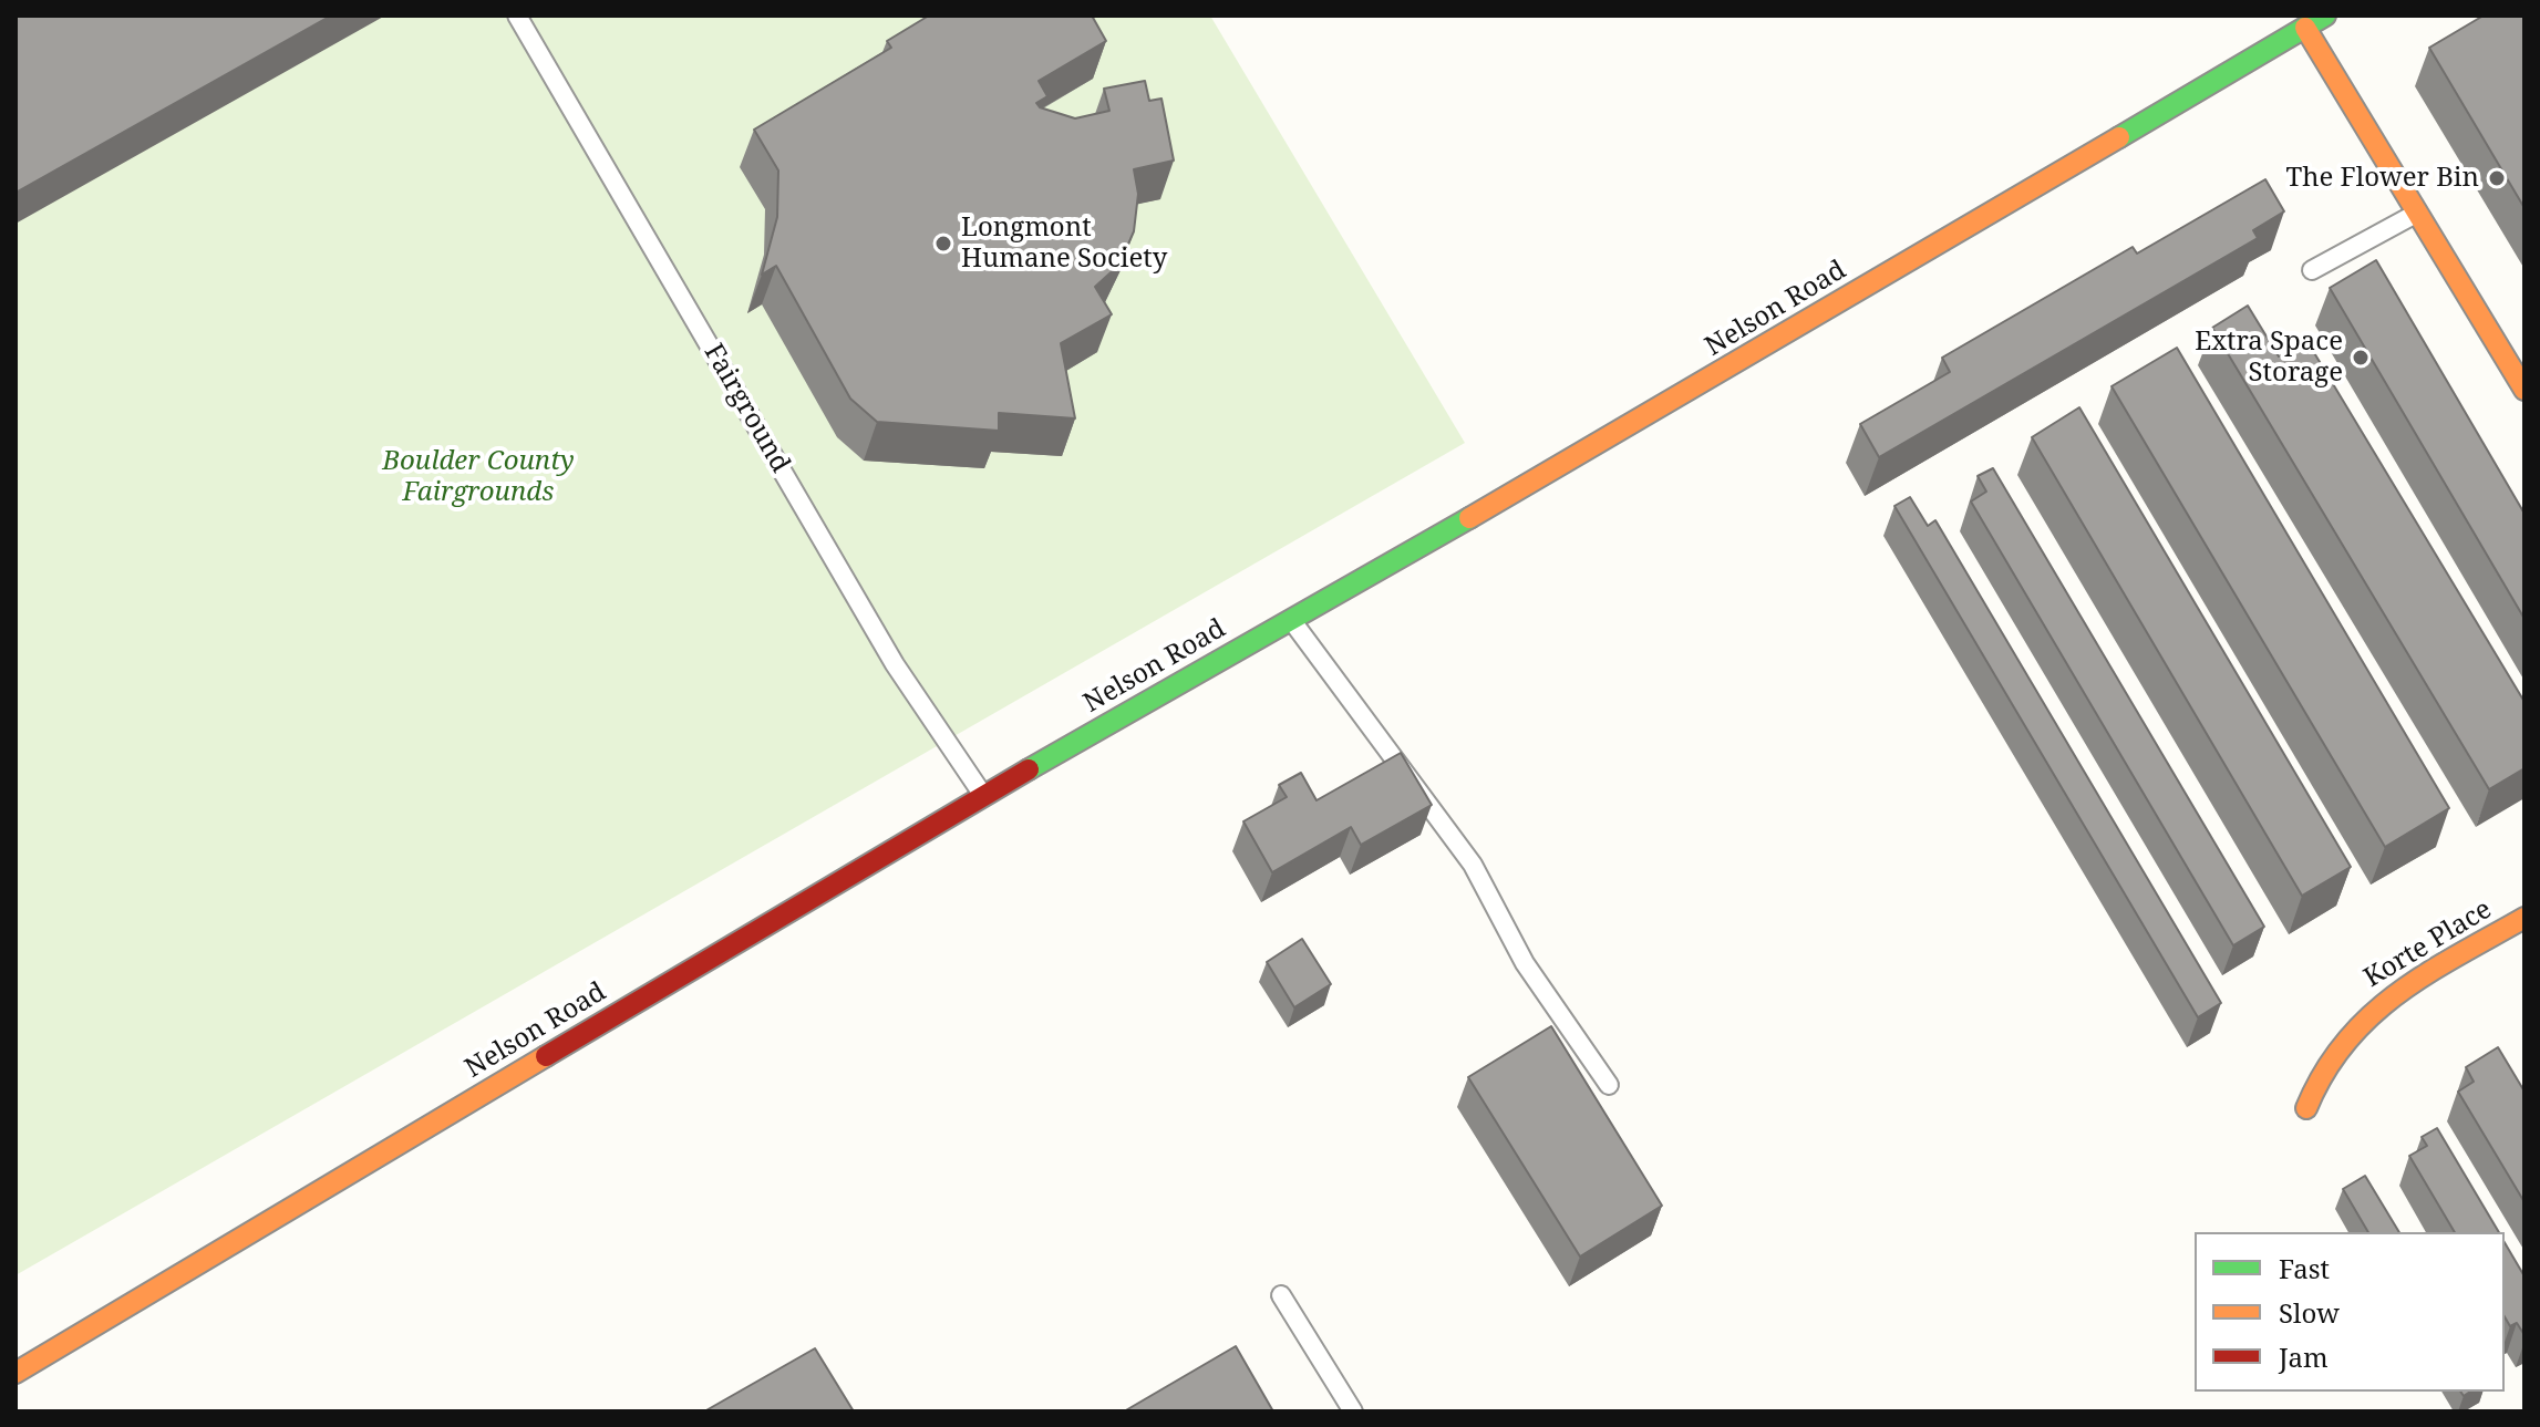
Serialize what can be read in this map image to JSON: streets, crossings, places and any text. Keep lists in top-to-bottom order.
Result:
{
  "streets": {
    "main road": ["Nelson Road", "Korte Place"],
    "lane": ["Fairground"]
  },
  "crossings": [
    ["Nelson Road", "Fairground"]
  ],
  "parks": ["Boulder County Fairgrounds"],
  "places": ["The Flower Bin", "Longmont Humane Society", "Extra Space Storage"],
  "legend": ["Fast", "Slow", "Jam"]
}
